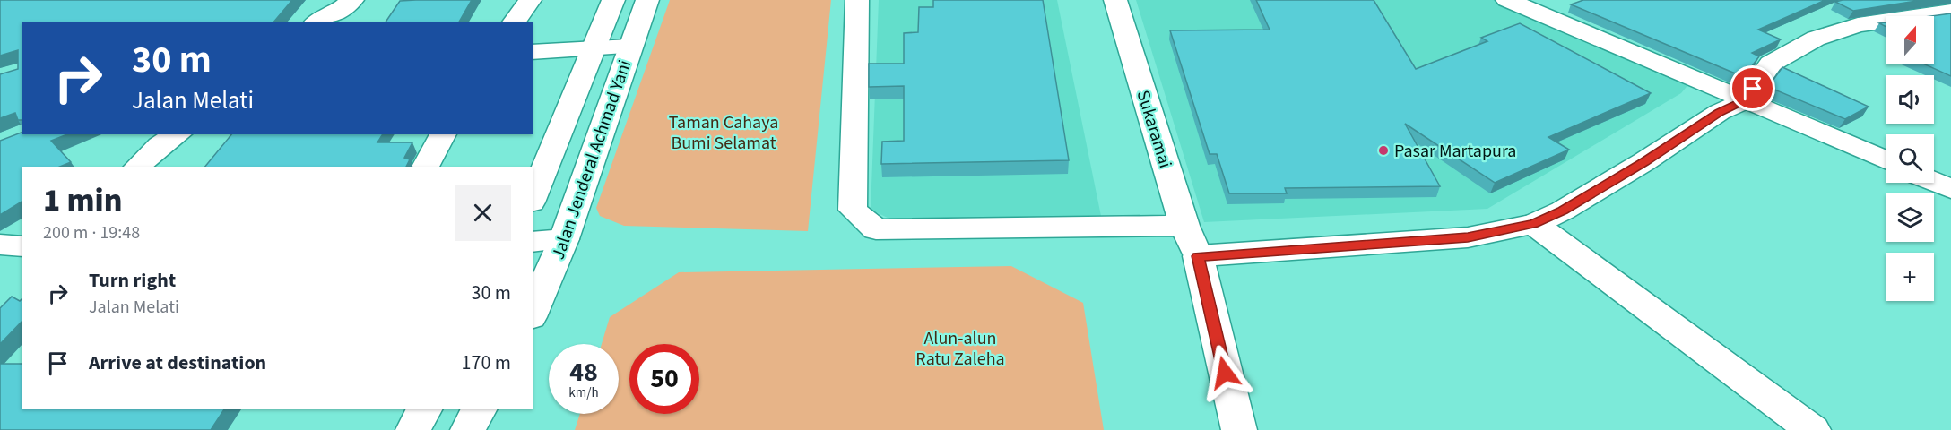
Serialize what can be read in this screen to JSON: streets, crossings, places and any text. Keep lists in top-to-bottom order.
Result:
{
  "streets": {
    "main road": ["Sukaramai", "Jalan Jenderal Achmad Yani"]
  },
  "parks": ["Taman Cahaya Bumi Selamat", "Alun-alun Ratu Zaleha"],
  "places": ["Pasar Martapura"],
  "north": "top",
  "page": {
    "map_buttons": "+",
    "turn": ["30 m", "Jalan Melati"],
    "heading": ["1 min", "200 m · 19:48"],
    "list": [
      {
        "name": "Turn right",
        "note": "Jalan Melati",
        "value": "30 m"
      },
      {
        "name": "Arrive at destination",
        "value": "170 m"
      }
    ],
    "speed": "48 km/h",
    "limit": "50"
  }
}
